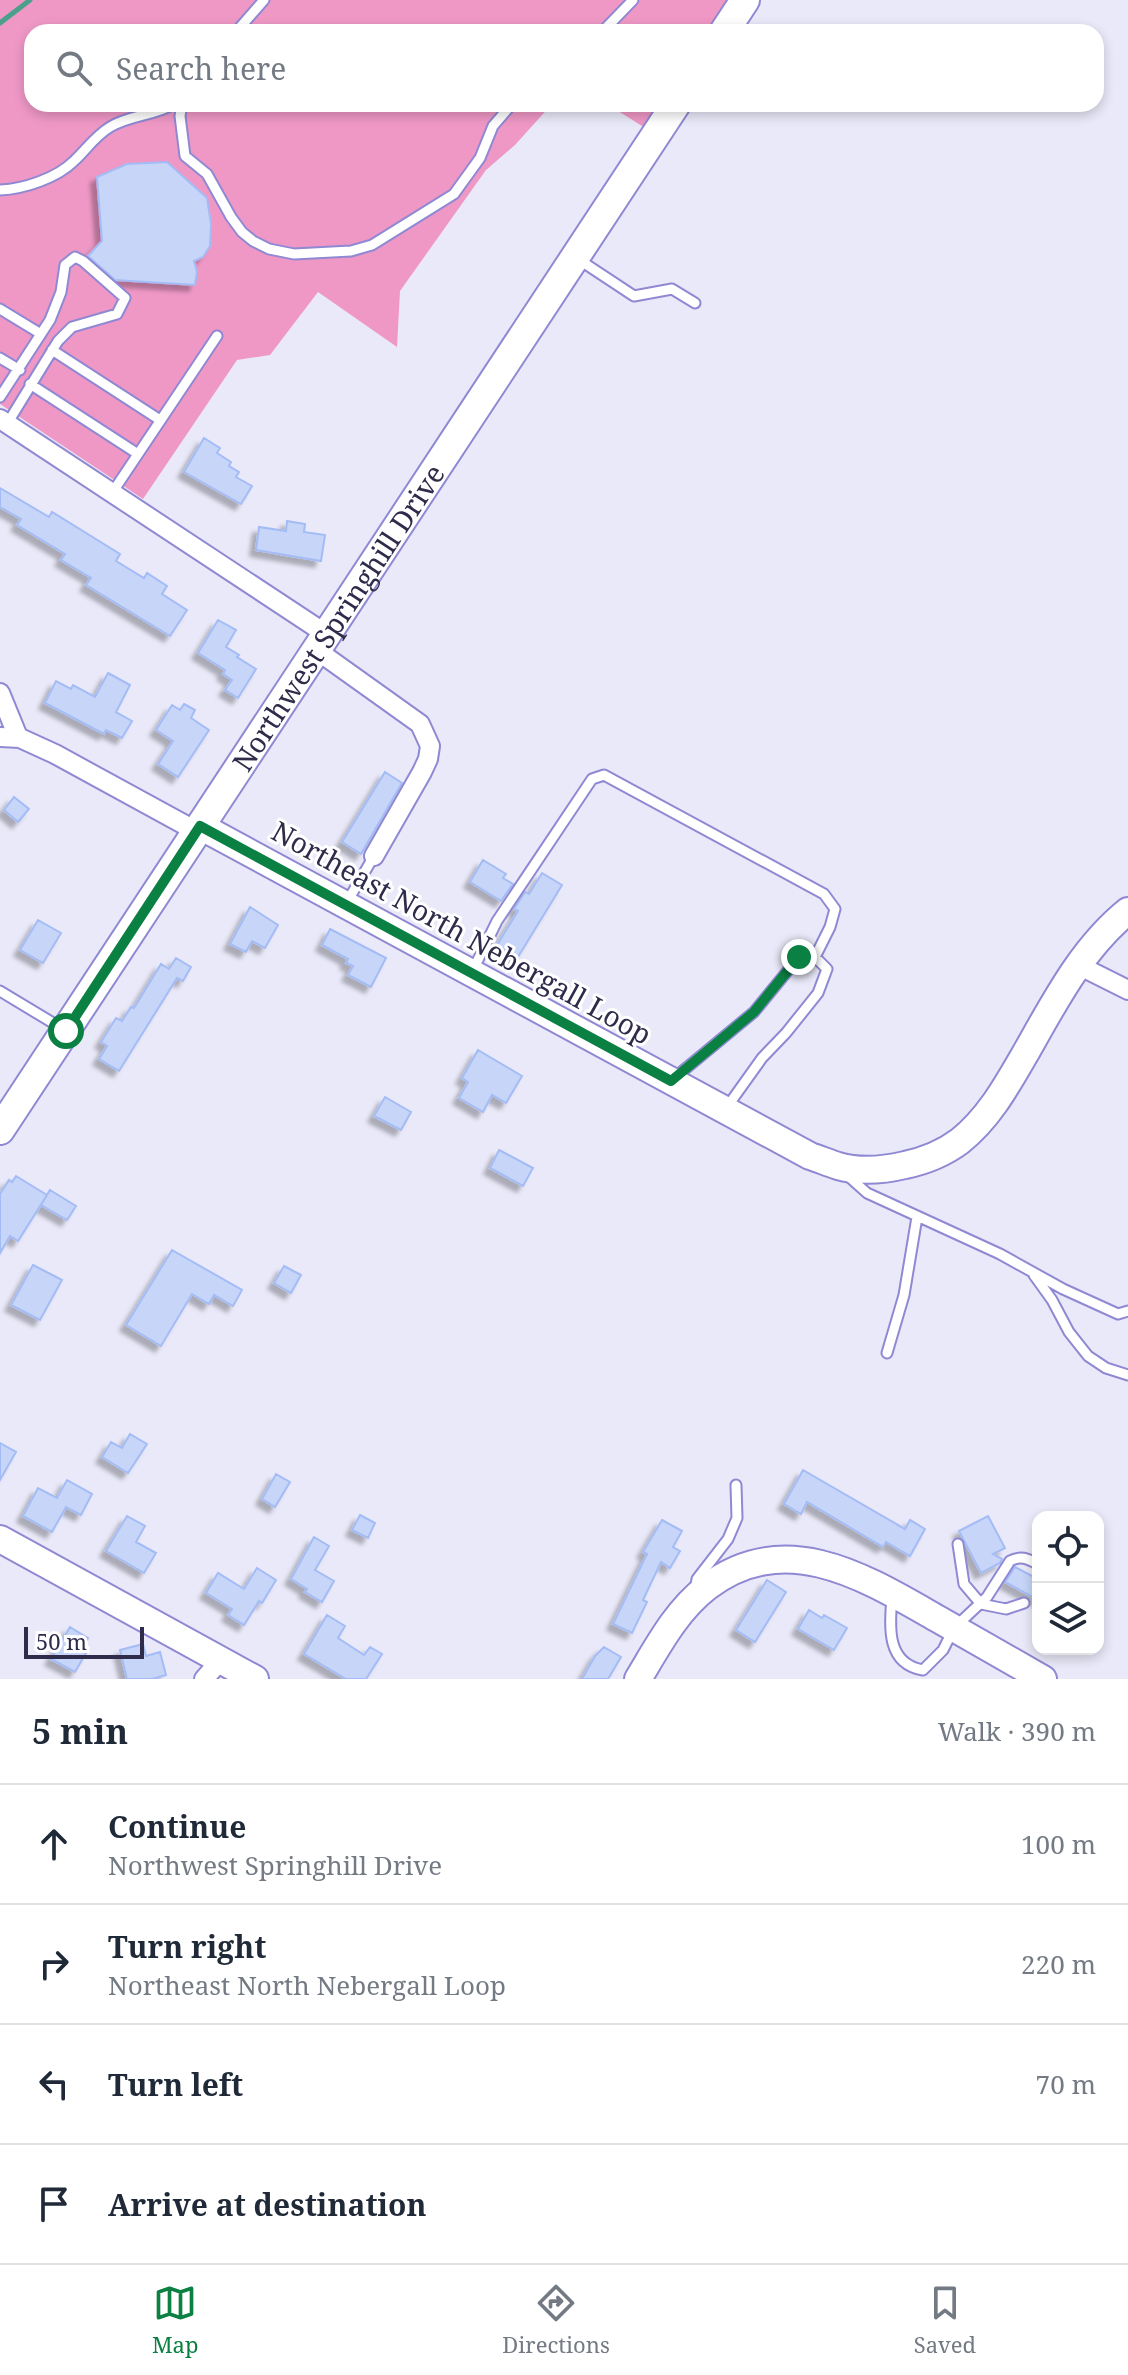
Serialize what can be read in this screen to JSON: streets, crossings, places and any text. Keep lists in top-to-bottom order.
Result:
{
  "streets": {
    "main road": ["Northwest Springhill Drive"],
    "street": ["Northeast North Nebergall Loop"]
  },
  "crossings": [
    ["Northwest Springhill Drive", "Northeast North Nebergall Loop"]
  ],
  "scale_bar": "50 m",
  "page": {
    "search": "Search here",
    "scale": "50 m",
    "heading": ["5 min", "Walk · 390 m"],
    "list": [
      ["Continue", "Northwest Springhill Drive", "100 m"],
      ["Turn right", "Northeast North Nebergall Loop", "220 m"],
      ["Turn left", "70 m"],
      "Arrive at destination"
    ],
    "nav": ["Map", "Directions", "Saved"]
  }
}
